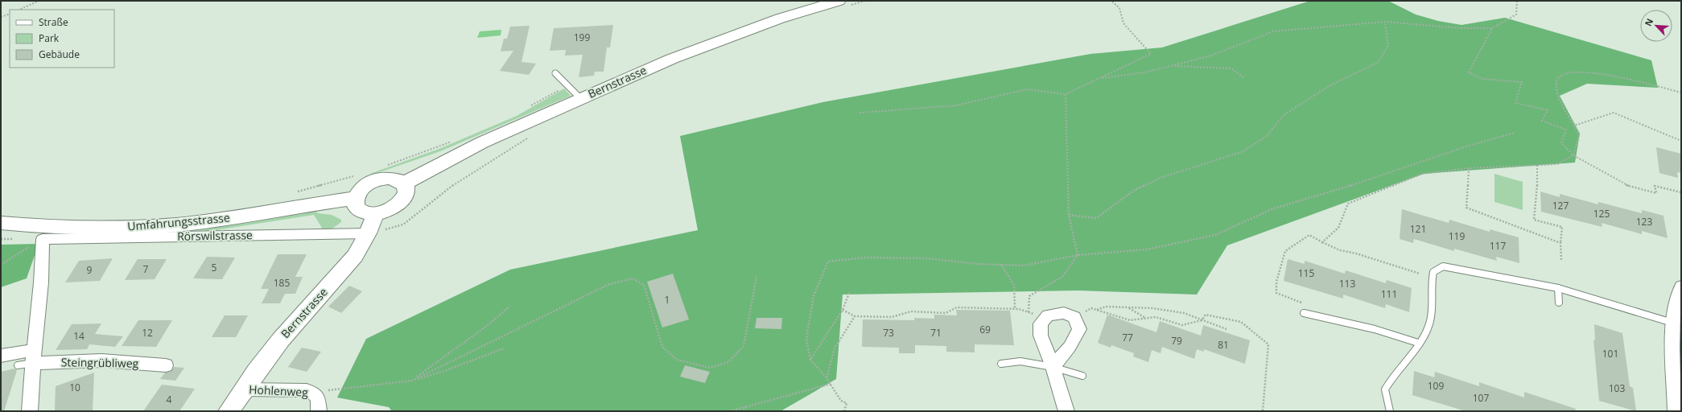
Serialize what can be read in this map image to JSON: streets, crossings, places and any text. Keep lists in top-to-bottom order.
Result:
{
  "streets": {
    "main road": ["Bernstrasse", "Umfahrungsstrasse"],
    "street": ["Rörswilstrasse", "Steingrübliweg", "Hohlenweg"]
  },
  "crossings": [
    ["Bernstrasse", "Umfahrungsstrasse"],
    ["Bernstrasse", "Rörswilstrasse"],
    ["Bernstrasse", "Hohlenweg"]
  ],
  "house_numbers": [
    "199",
    "127",
    "125",
    "123",
    "121",
    "119",
    "117",
    "5",
    "7",
    "9",
    "115",
    "185",
    "113",
    "111",
    "1",
    "69",
    "12",
    "73",
    "71",
    "14",
    "77",
    "79",
    "81",
    "101",
    "109",
    "10",
    "103",
    "107",
    "4"
  ],
  "legend": ["Straße", "Park", "Gebäude"],
  "north": "top left"
}
